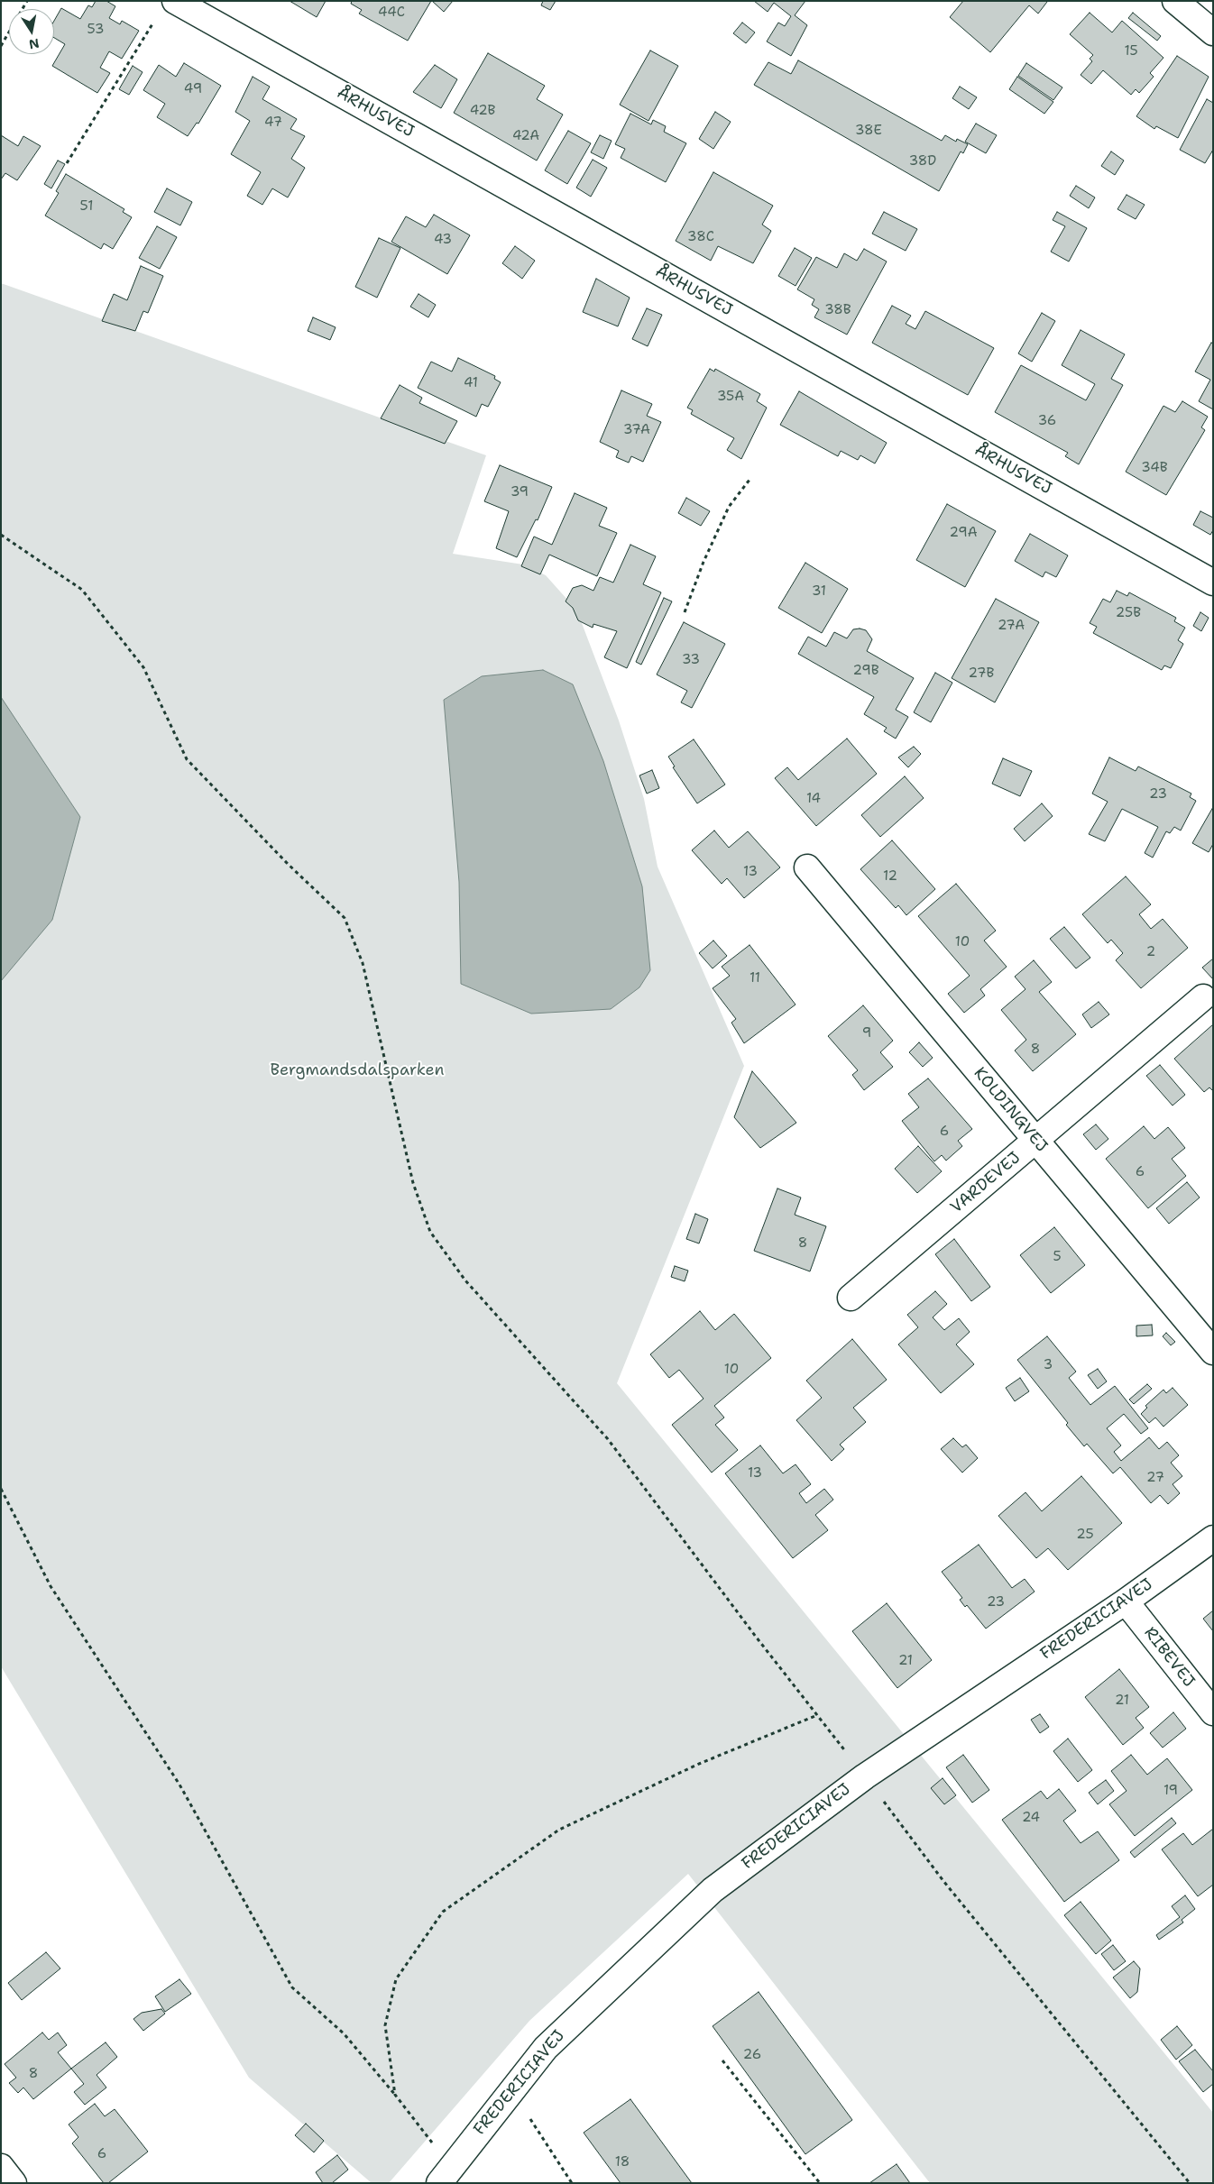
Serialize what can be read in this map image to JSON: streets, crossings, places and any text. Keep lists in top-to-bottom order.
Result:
{
  "streets": {
    "street": [
      "ÅRHUSVEJ",
      "KOLDINGVEJ",
      "VARDEVEJ",
      "FREDERICIAVEJ",
      "RIBEVEJ"
    ]
  },
  "crossings": [
    ["KOLDINGVEJ", "VARDEVEJ"],
    ["FREDERICIAVEJ", "RIBEVEJ"]
  ],
  "parks": ["Bergmandsdalsparken"],
  "house_numbers": [
    "44C",
    "53",
    "15",
    "49",
    "42B",
    "47",
    "38E",
    "42A",
    "38D",
    "51",
    "38C",
    "43",
    "38B",
    "41",
    "35A",
    "36",
    "37A",
    "34B",
    "39",
    "29A",
    "31",
    "25B",
    "27A",
    "33",
    "29B",
    "27B",
    "23",
    "14",
    "13",
    "12",
    "10",
    "2",
    "11",
    "9",
    "8",
    "6",
    "6",
    "8",
    "5",
    "3",
    "10",
    "13",
    "27",
    "25",
    "23",
    "21",
    "21",
    "19",
    "24",
    "26",
    "8",
    "6",
    "18"
  ],
  "north": "bottom"
}
